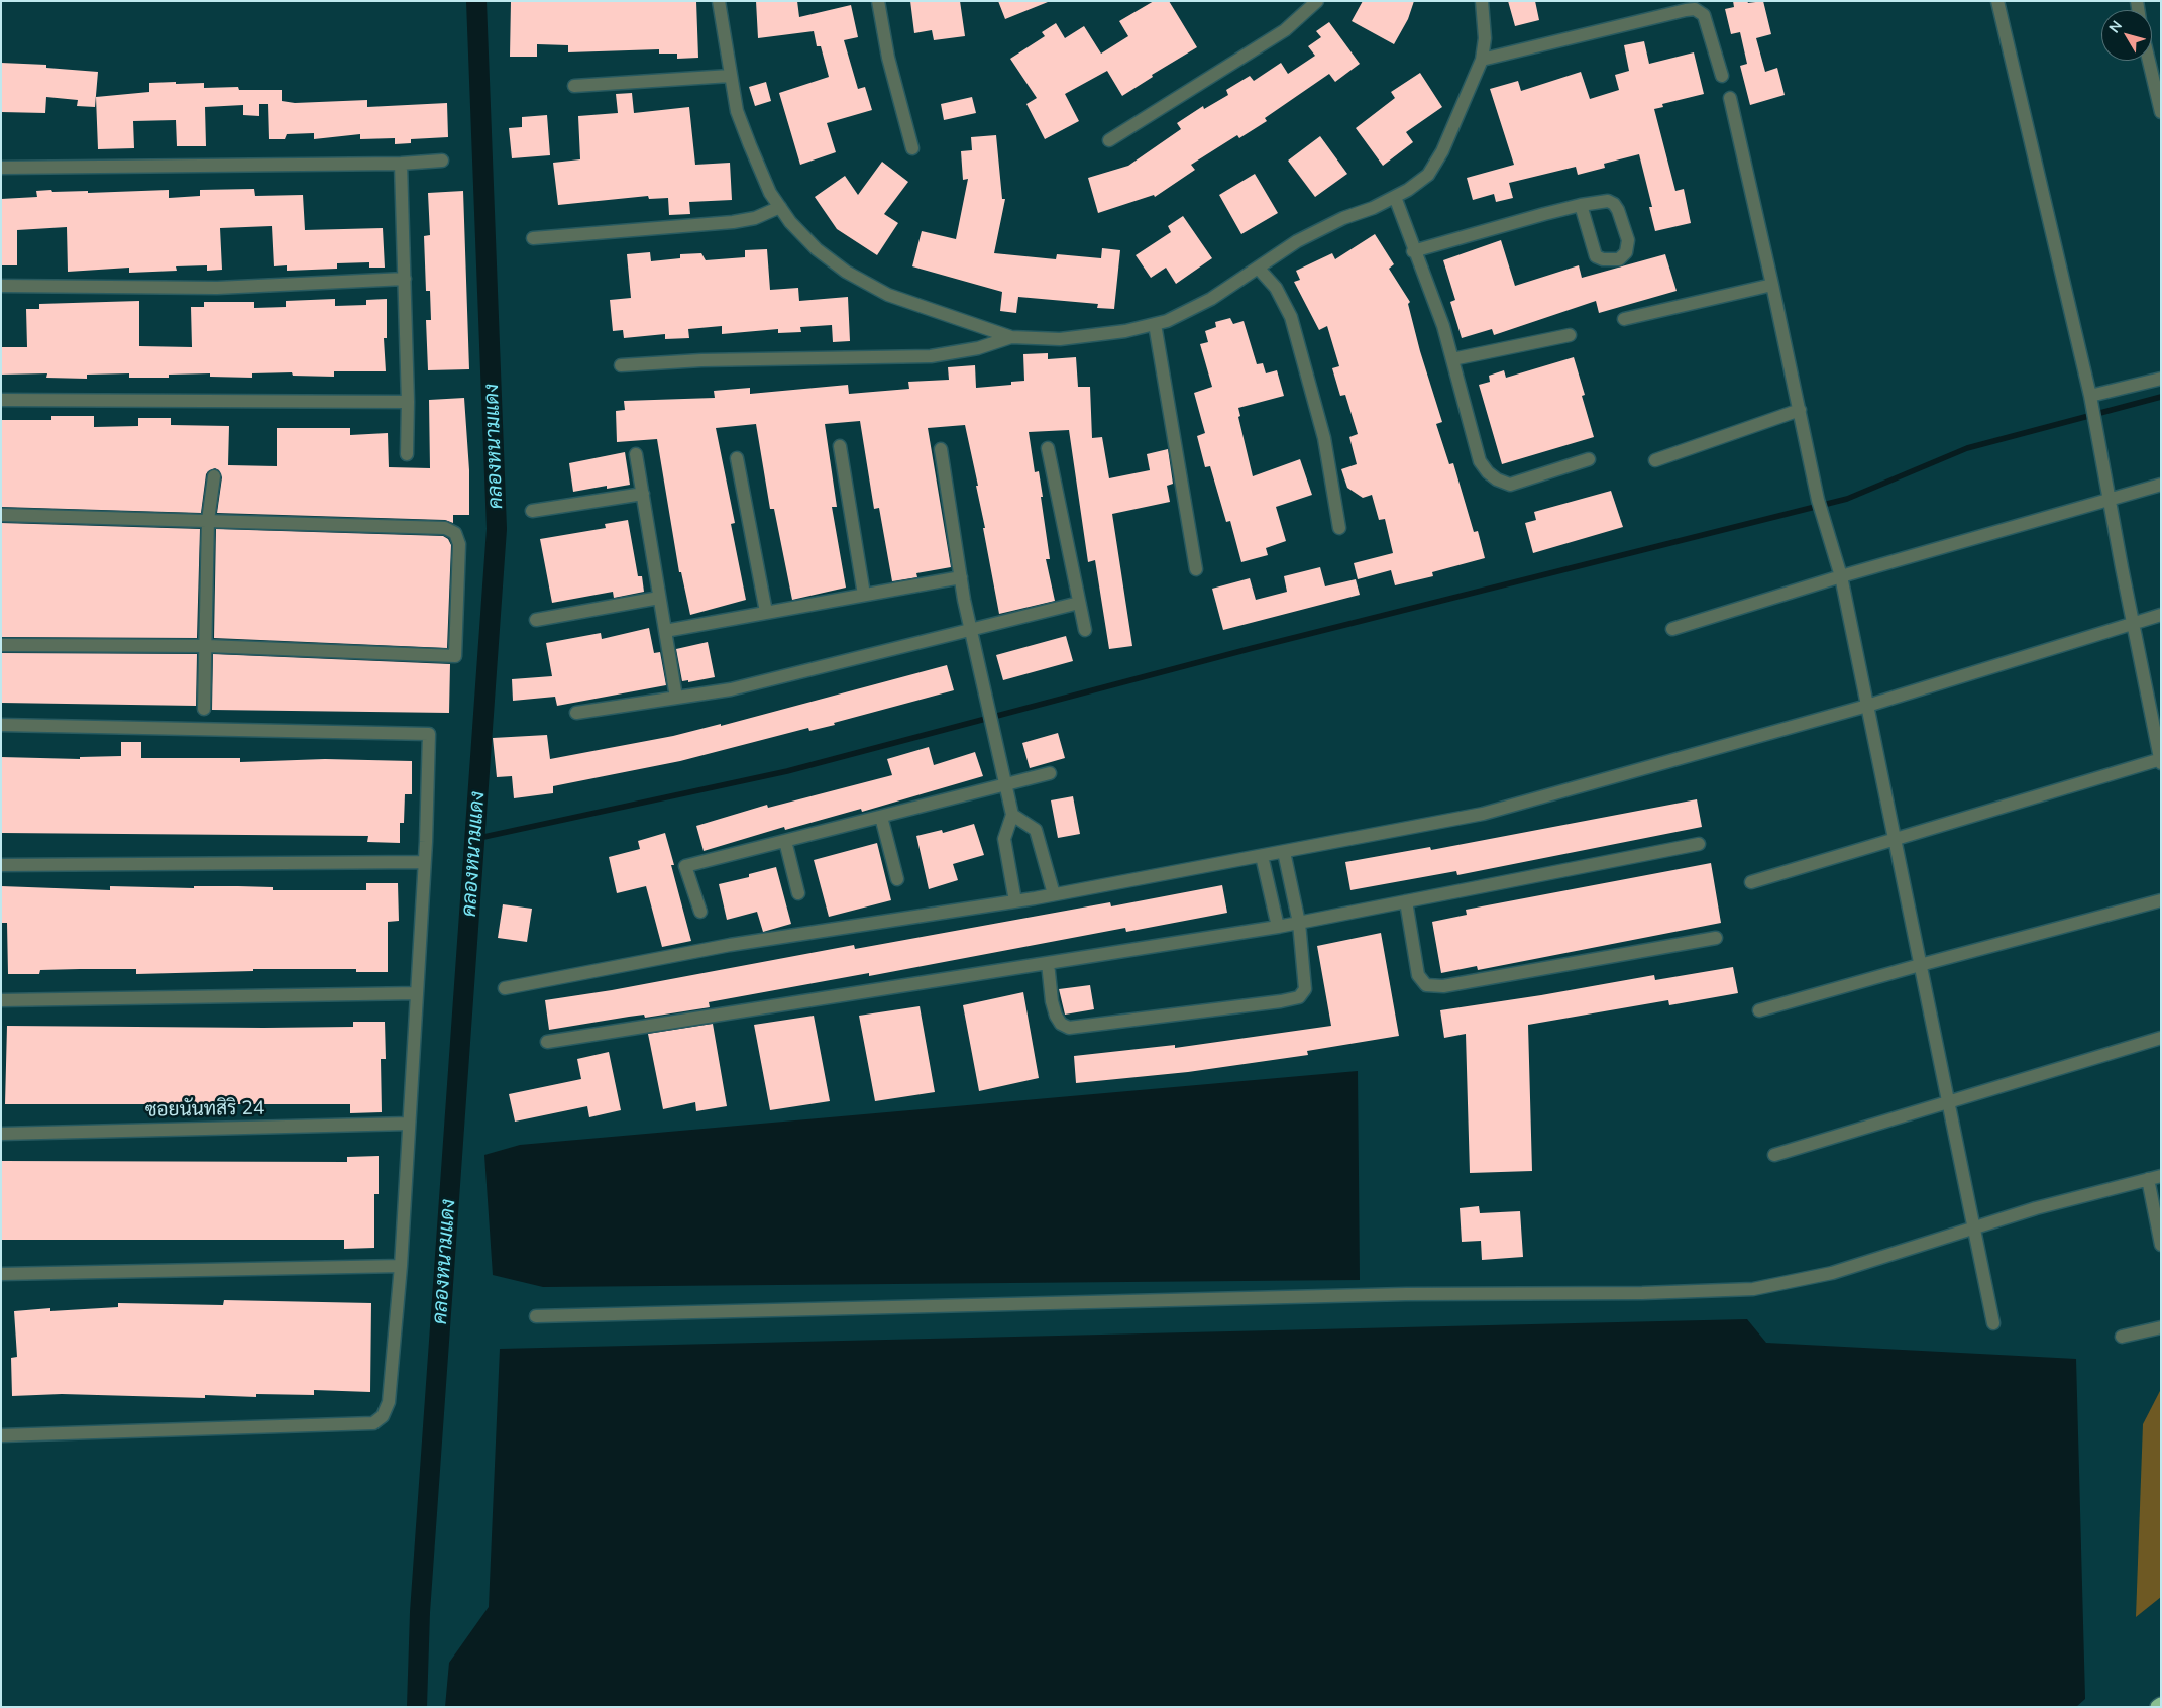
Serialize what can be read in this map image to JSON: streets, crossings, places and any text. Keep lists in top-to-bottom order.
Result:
{
  "streets": {
    "street": ["ซอยนันทสิริ 24"]
  },
  "water": ["คลองหนามแดง"],
  "north": "top left"
}
